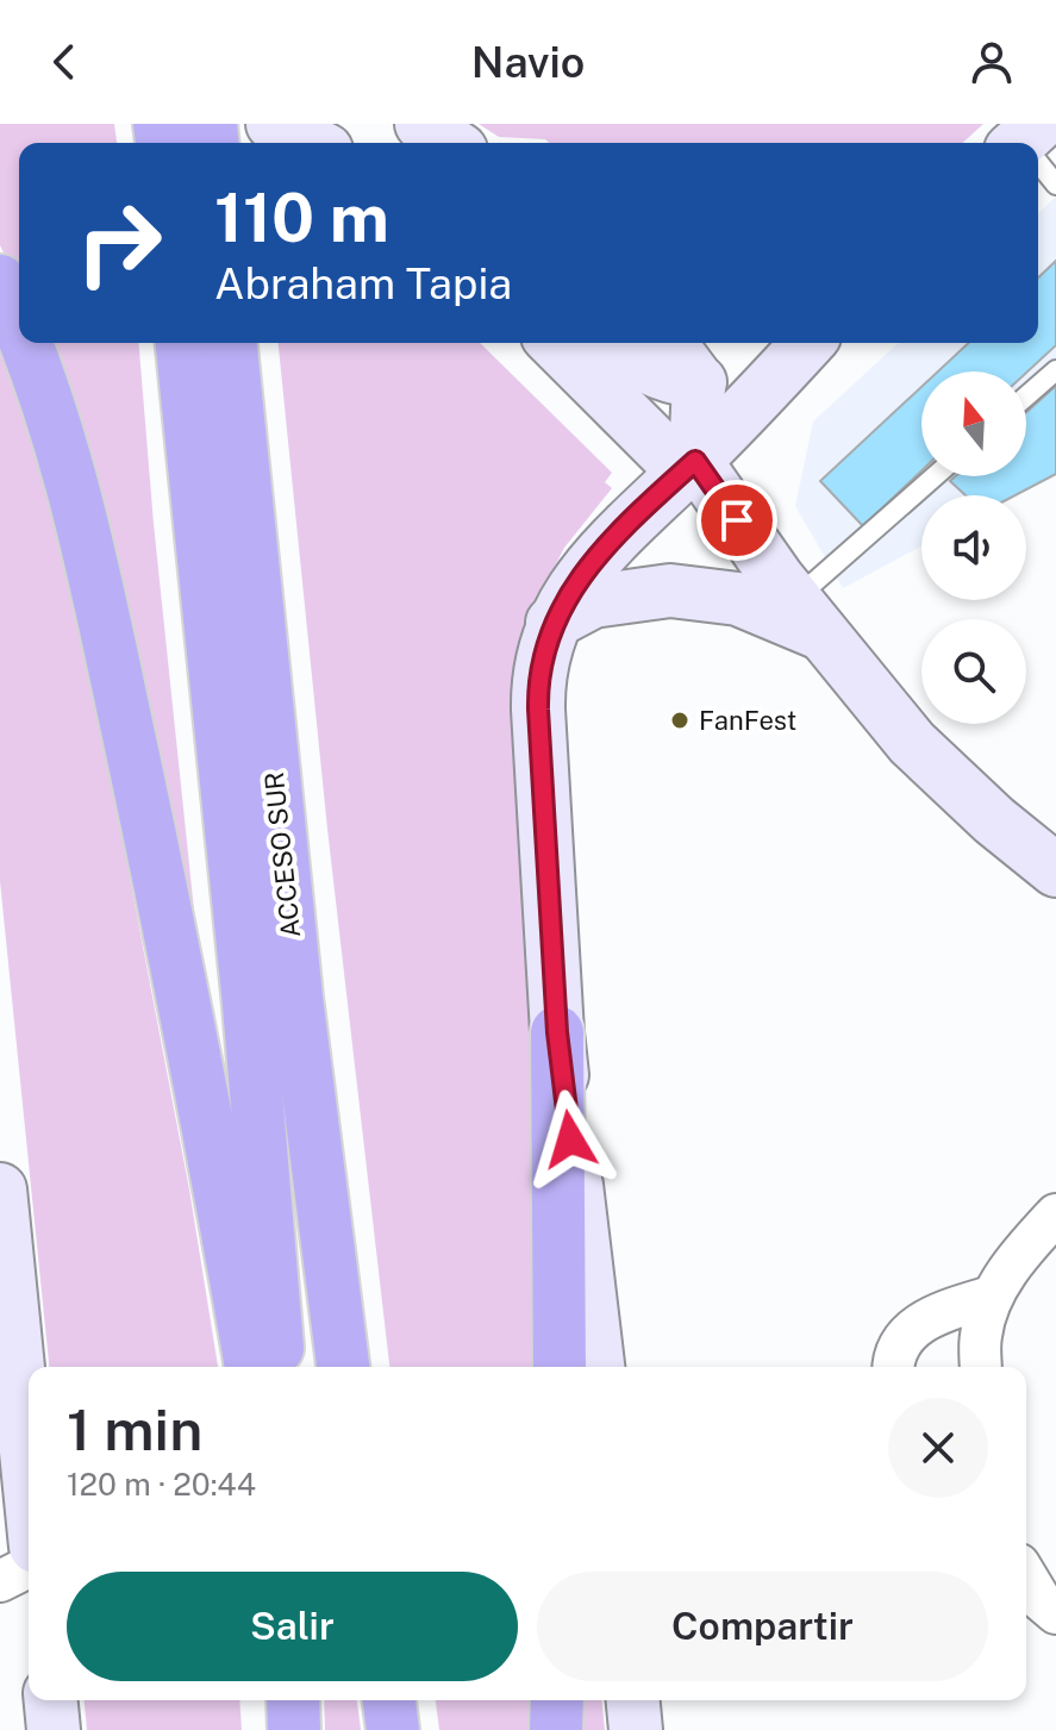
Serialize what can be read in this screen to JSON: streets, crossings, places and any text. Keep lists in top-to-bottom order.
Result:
{
  "streets": {
    "highway": ["ACCESO SUR"]
  },
  "places": ["FanFest"],
  "north": "top",
  "page": {
    "header": "Navio",
    "turn": ["110 m", "Abraham Tapia"],
    "heading": ["1 min", "120 m · 20:44"],
    "buttons": ["Salir", "Compartir"]
  }
}
